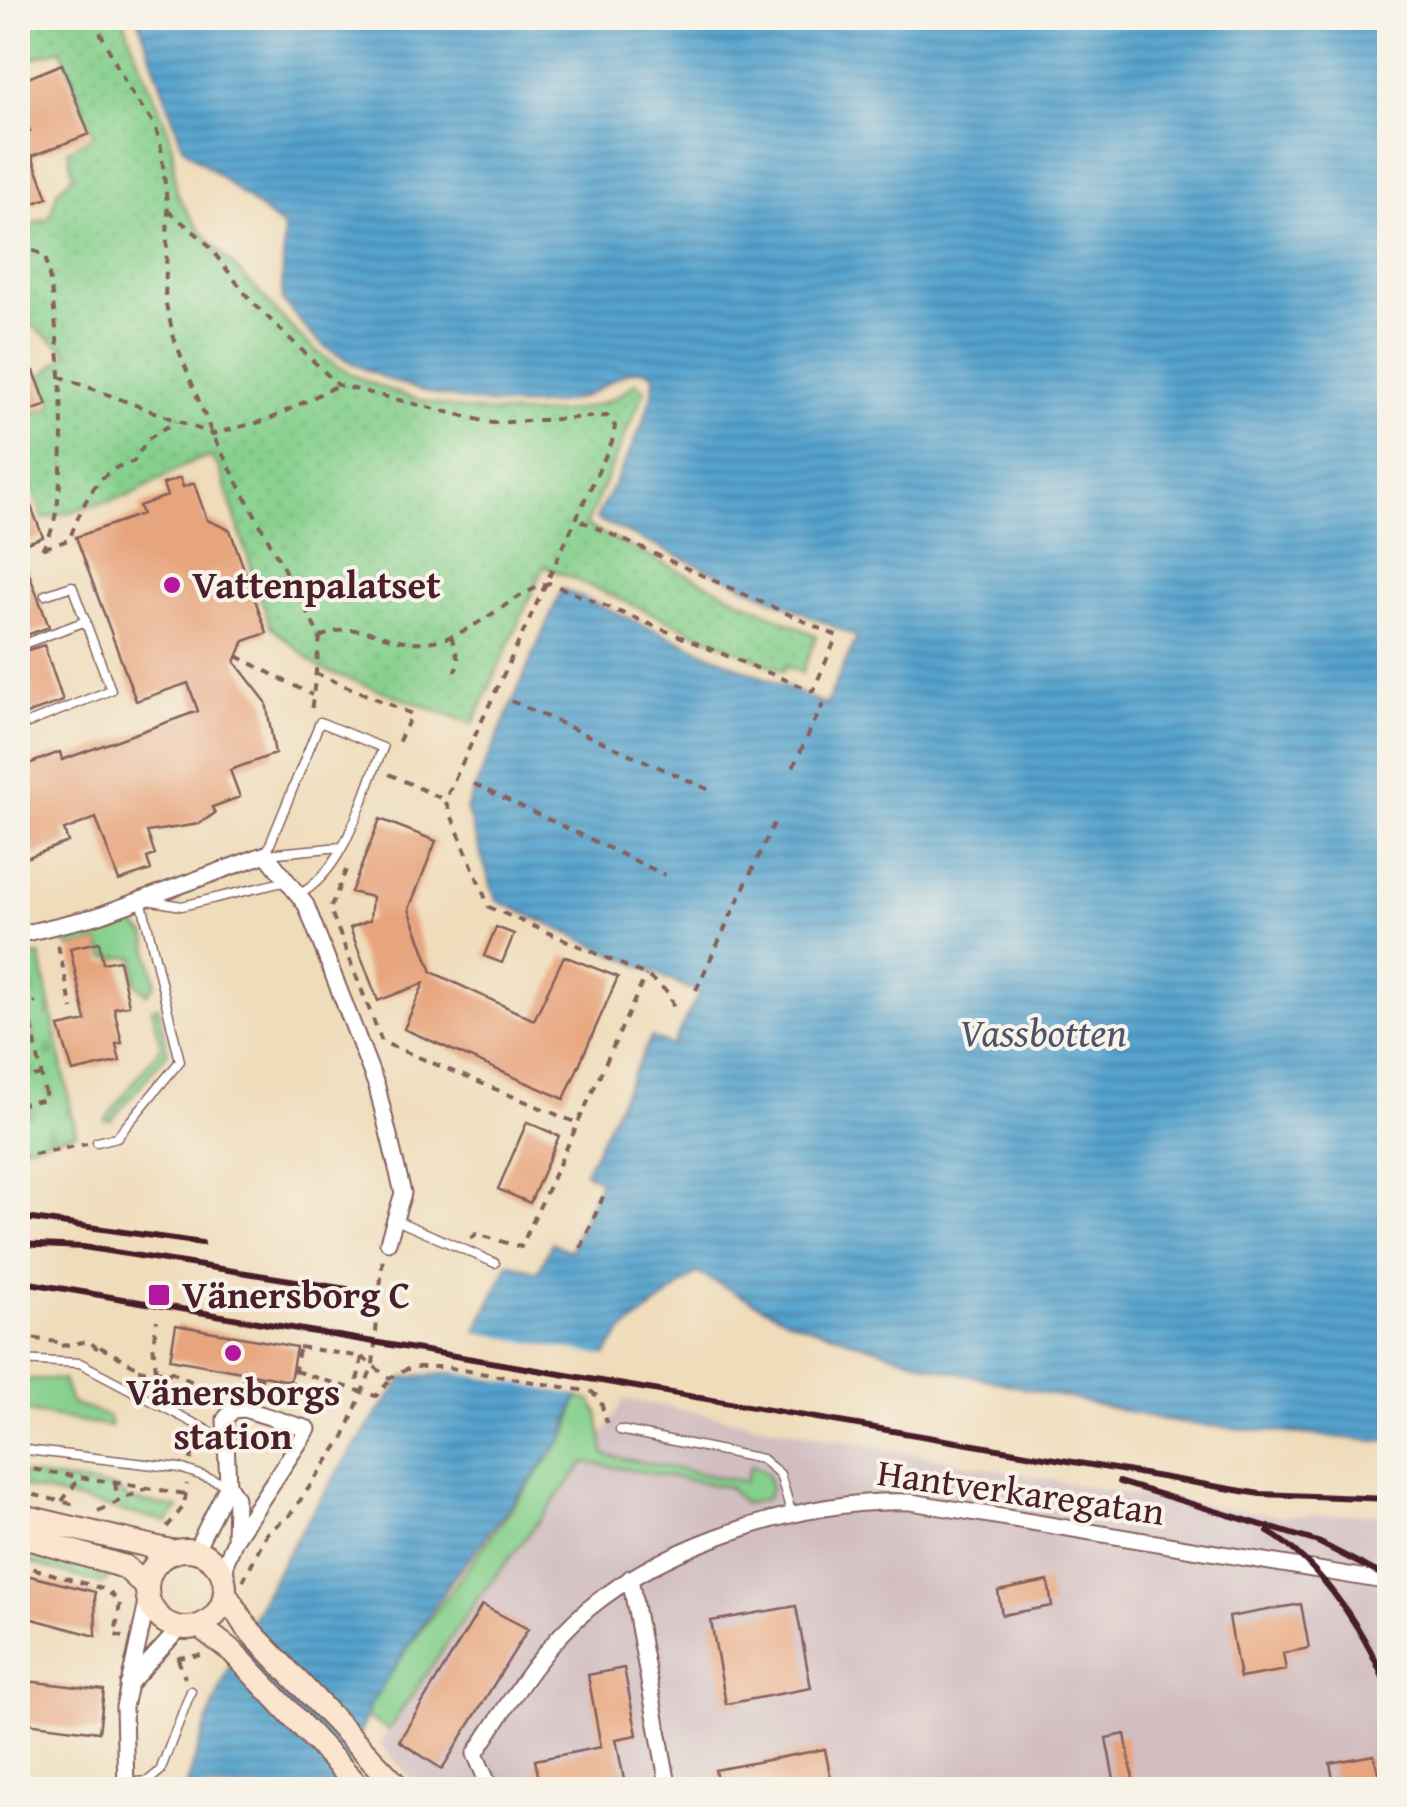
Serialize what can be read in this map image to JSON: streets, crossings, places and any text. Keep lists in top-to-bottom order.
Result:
{
  "streets": {
    "street": ["Hantverkaregatan"]
  },
  "water": ["Vassbotten"],
  "places": {
    "other": ["Vattenpalatset", "Vänersborgs station"],
    "transit": ["Vänersborg C"]
  }
}
